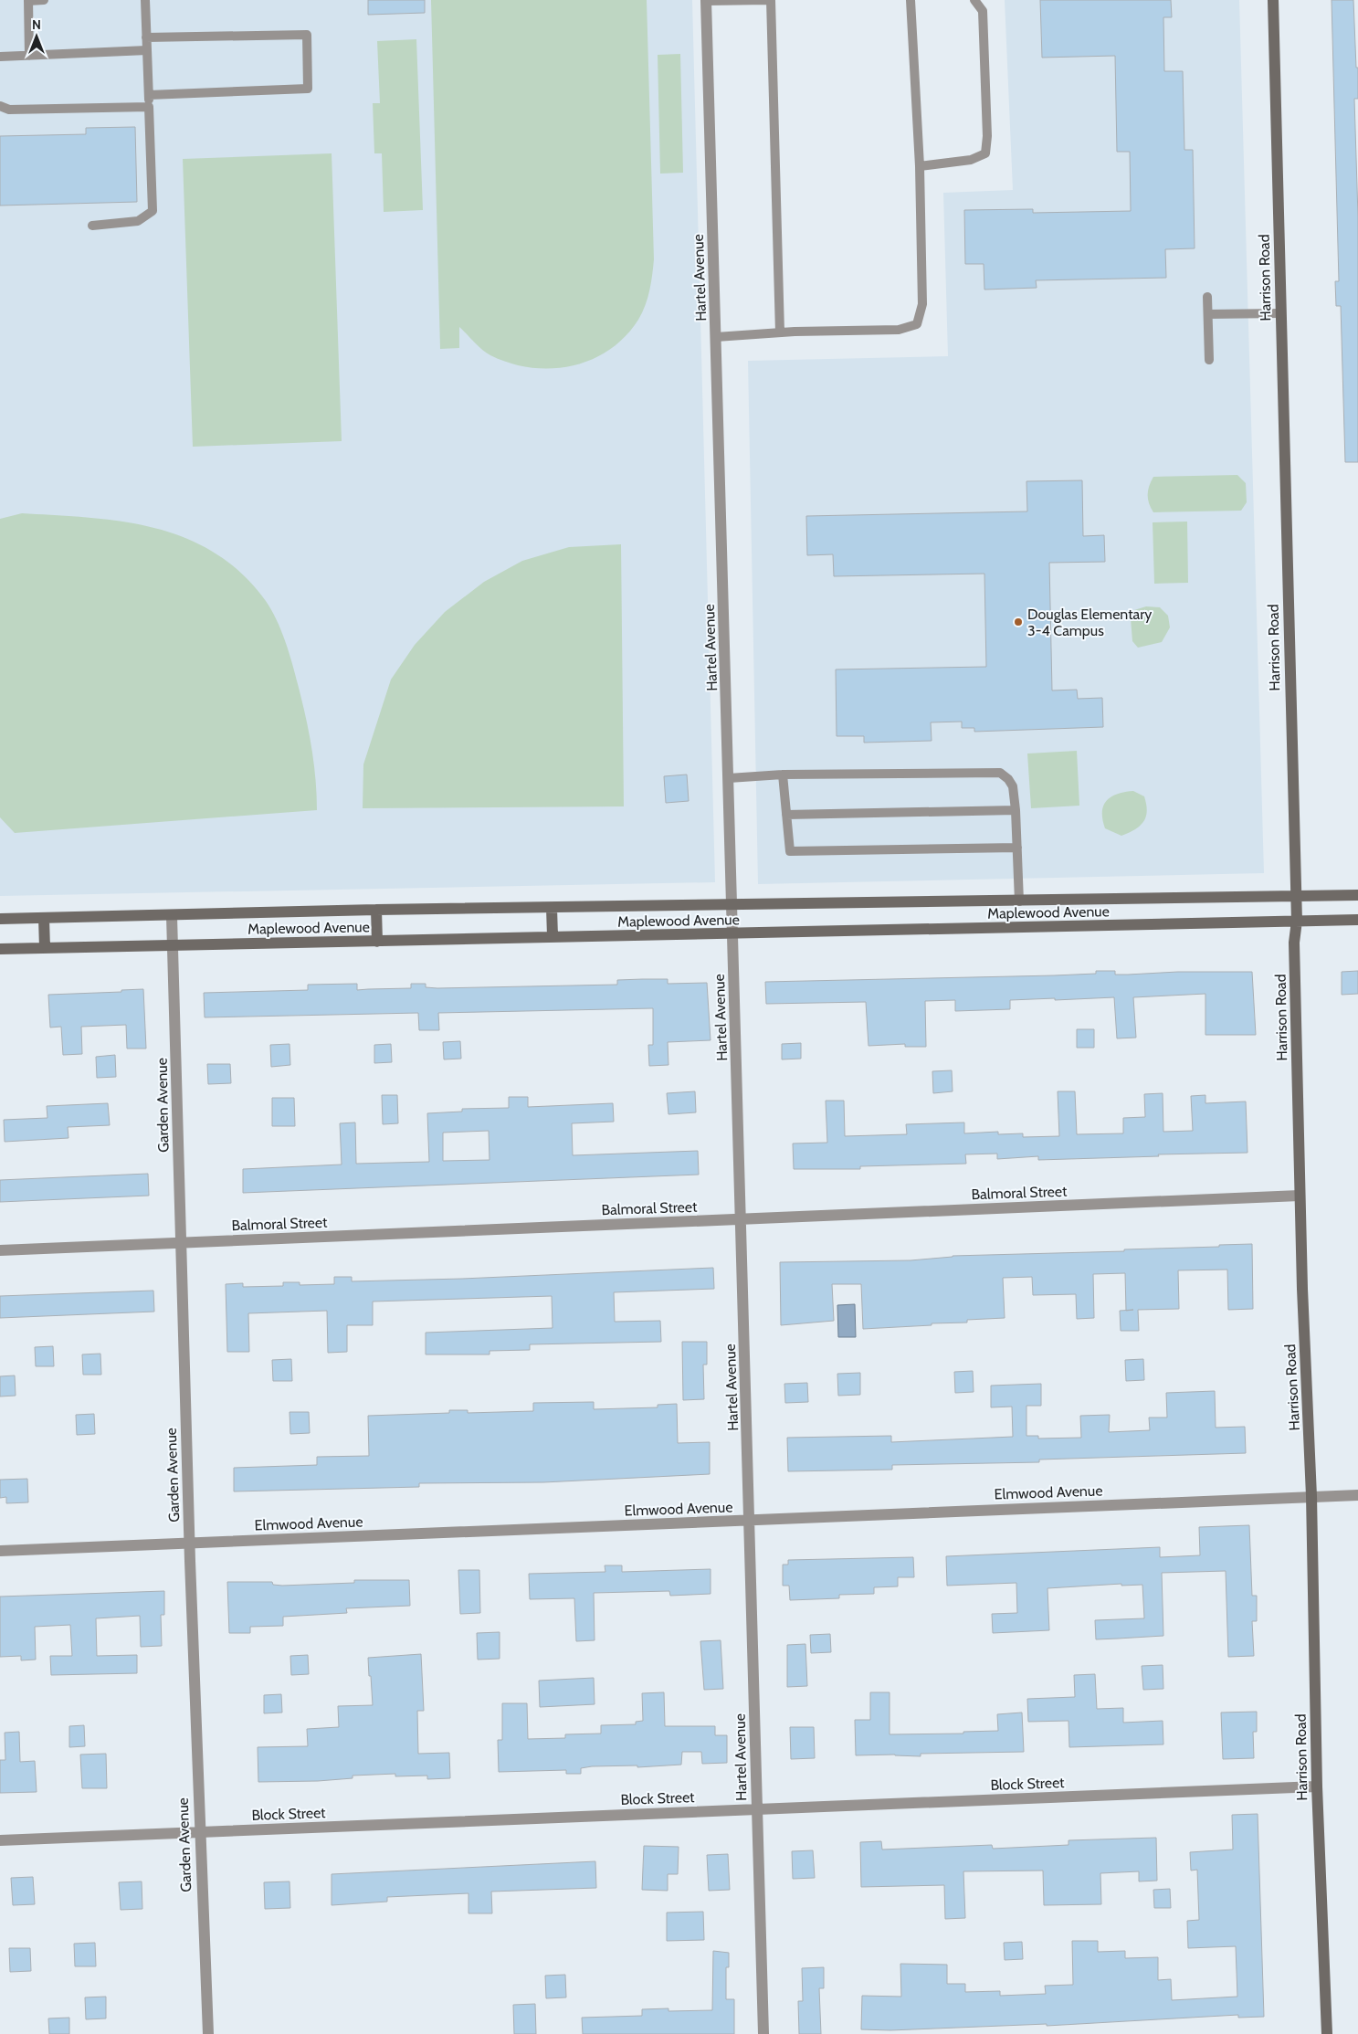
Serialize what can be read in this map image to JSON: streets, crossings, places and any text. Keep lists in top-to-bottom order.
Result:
{
  "streets": {
    "street": [
      "Hartel Avenue",
      "Harrison Road",
      "Maplewood Avenue",
      "Garden Avenue",
      "Balmoral Street",
      "Elmwood Avenue",
      "Block Street"
    ]
  },
  "crossings": [
    ["Hartel Avenue", "Maplewood Avenue"],
    ["Hartel Avenue", "Balmoral Street"],
    ["Hartel Avenue", "Elmwood Avenue"],
    ["Hartel Avenue", "Block Street"],
    ["Harrison Road", "Maplewood Avenue"],
    ["Harrison Road", "Balmoral Street"],
    ["Harrison Road", "Elmwood Avenue"],
    ["Harrison Road", "Block Street"],
    ["Maplewood Avenue", "Garden Avenue"],
    ["Garden Avenue", "Balmoral Street"],
    ["Garden Avenue", "Elmwood Avenue"],
    ["Garden Avenue", "Block Street"]
  ],
  "places": ["Douglas Elementary 3-4 Campus"],
  "north": "top"
}
